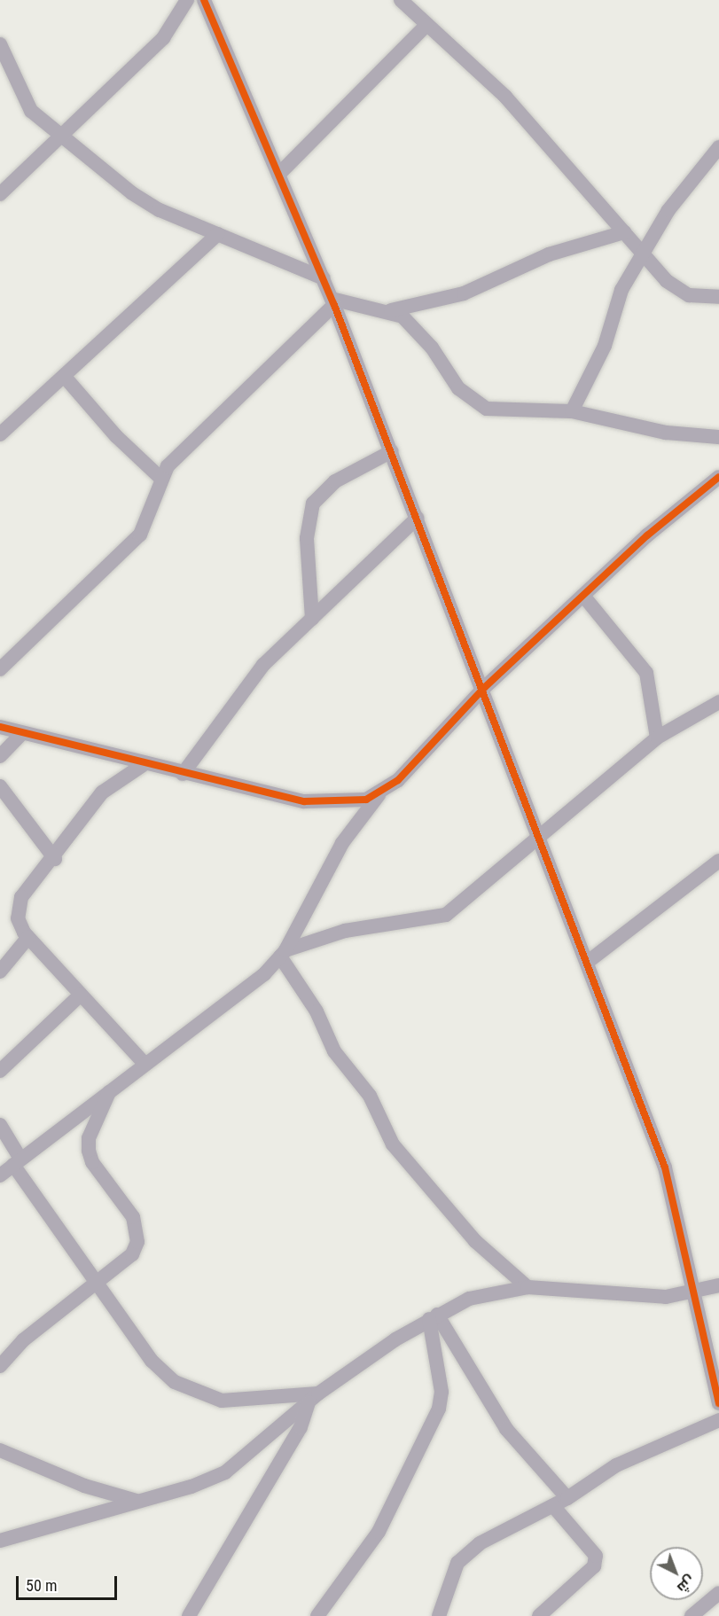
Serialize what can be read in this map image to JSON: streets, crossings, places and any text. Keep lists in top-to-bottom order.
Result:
{
  "scale_bar": "50 m",
  "north": "bottom right"
}
